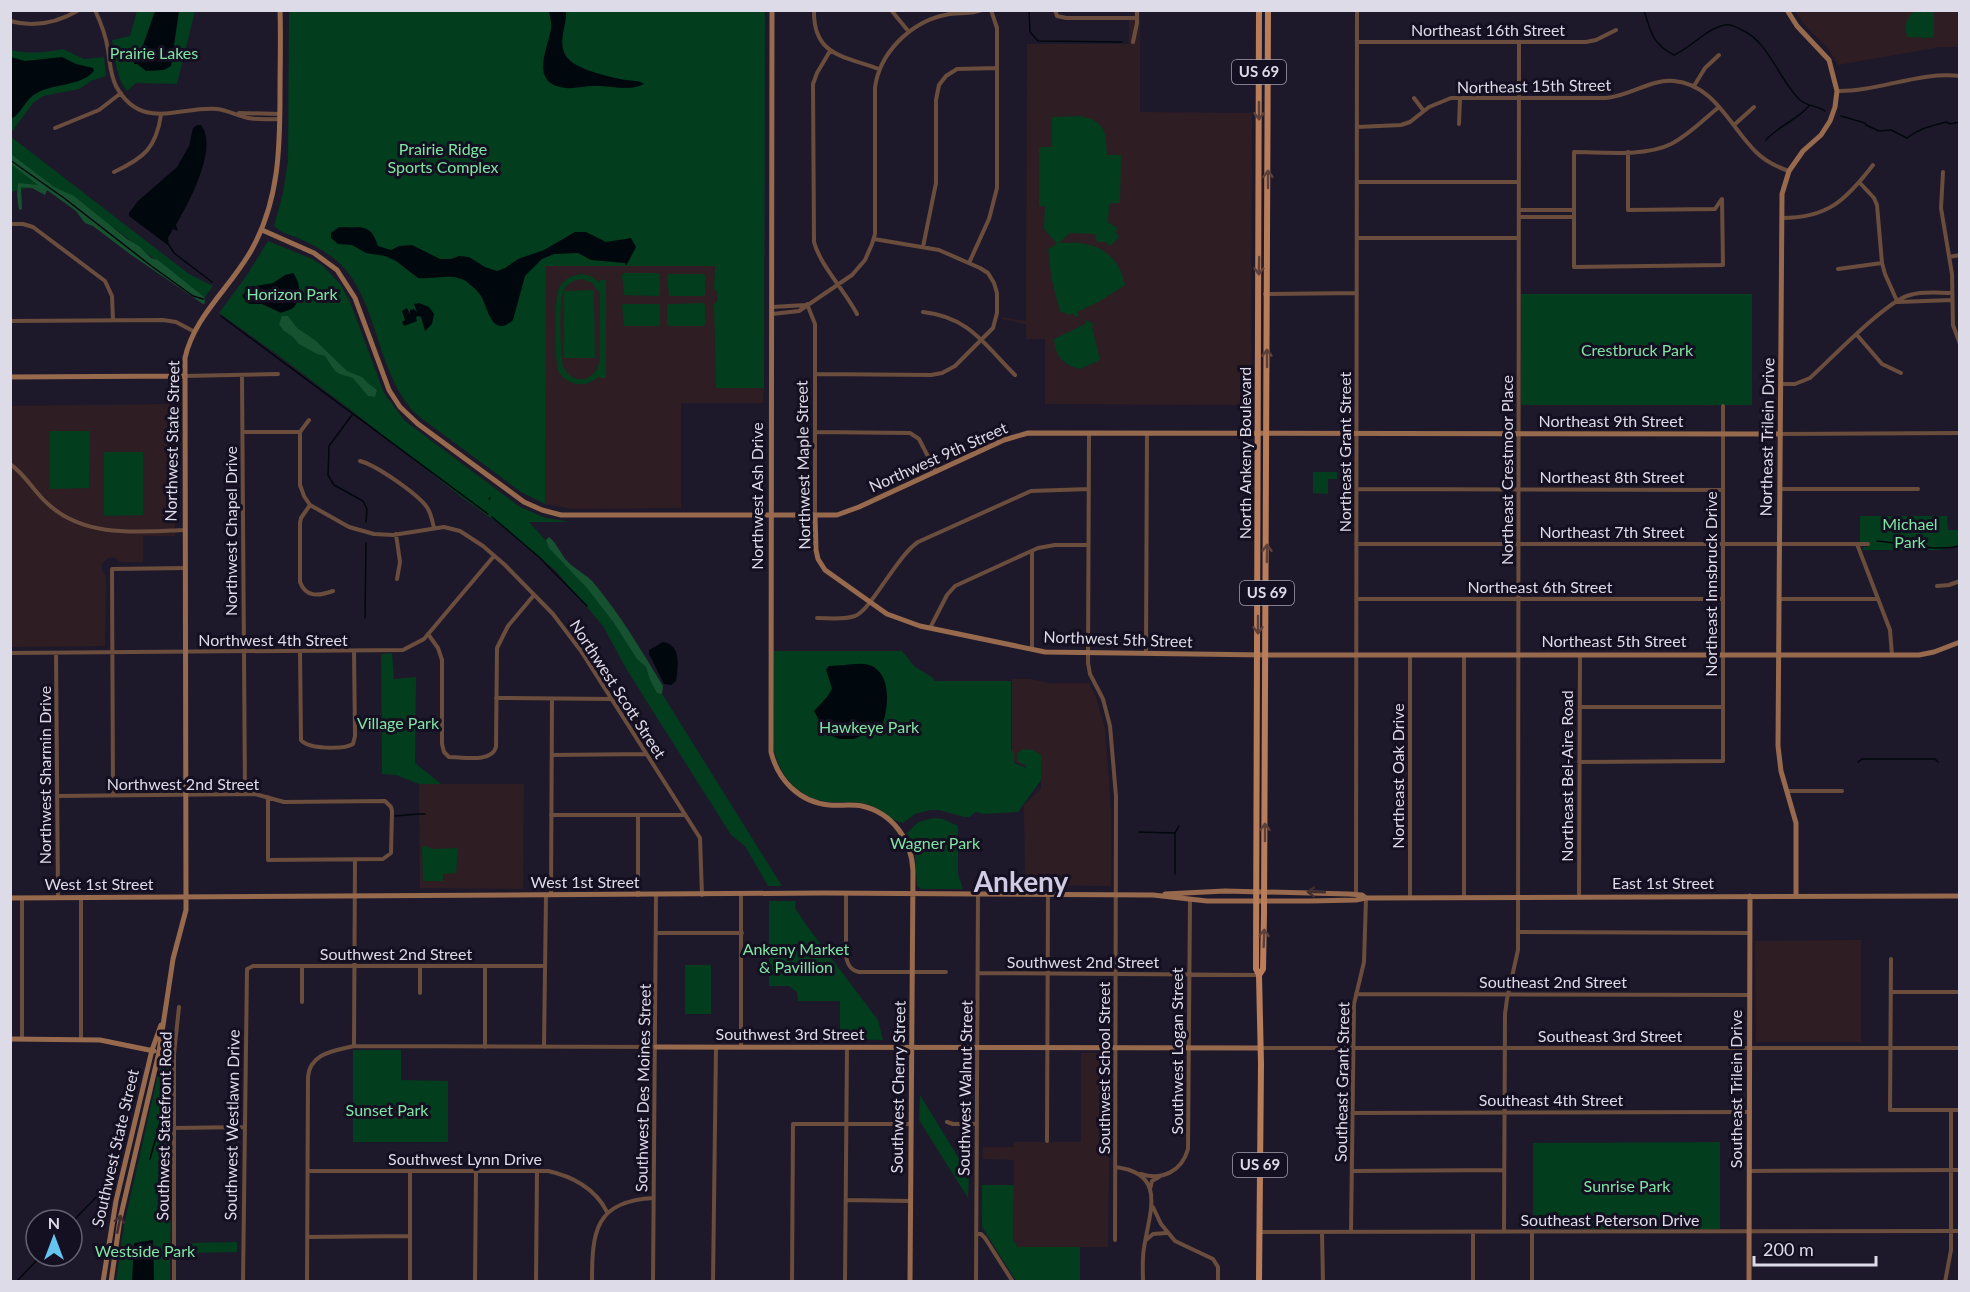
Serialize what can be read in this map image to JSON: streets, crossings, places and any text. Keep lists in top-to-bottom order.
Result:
{
  "streets": {
    "main road": ["US 69", "North Ankeny Boulevard"],
    "street": [
      "Northeast 16th Street",
      "Northeast 15th Street",
      "Northeast 9th Street",
      "Northeast Trilein Drive",
      "Northwest State Street",
      "Northeast Grant Street",
      "Northwest 9th Street",
      "Northwest Maple Street",
      "Northeast Crestmoor Place",
      "Northeast 8th Street",
      "Northwest Ash Drive",
      "Northwest Chapel Drive",
      "Northeast 7th Street",
      "Northeast Innsbruck Drive",
      "Northeast 6th Street",
      "Northwest 5th Street",
      "Northwest 4th Street",
      "Northeast 5th Street",
      "Northwest Scott Street",
      "Northwest Sharmin Drive",
      "Northeast Oak Drive",
      "Northeast Bel-Aire Road",
      "Northwest 2nd Street",
      "West 1st Street",
      "East 1st Street",
      "Southwest 2nd Street",
      "Southeast 2nd Street",
      "Southwest 3rd Street",
      "Southeast 3rd Street",
      "Southwest Logan Street",
      "Southwest School Street",
      "Southeast Grant Street",
      "Southwest Cherry Street",
      "Southwest Des Moines Street",
      "Southwest Walnut Street",
      "Southeast Trilein Drive",
      "Southeast 4th Street",
      "Southwest Westlawn Drive",
      "Southwest Statefront Road",
      "Southwest State Street",
      "Southwest Lynn Drive",
      "Southeast Peterson Drive"
    ]
  },
  "crossings": [
    ["Northeast 16th Street", "Northeast Grant Street"],
    ["Northeast 16th Street", "Northeast Crestmoor Place"],
    ["US 69", "North Ankeny Boulevard"],
    ["US 69", "West 1st Street"],
    ["US 69", "East 1st Street"],
    ["US 69", "Southwest 2nd Street"],
    ["US 69", "Southwest 3rd Street"],
    ["US 69", "Southeast 3rd Street"],
    ["US 69", "Southeast Peterson Drive"],
    ["Northeast 15th Street", "Northeast Grant Street"],
    ["Northeast 15th Street", "Northeast Crestmoor Place"],
    ["Northeast 9th Street", "Northeast Trilein Drive"],
    ["Northeast 9th Street", "Northeast Grant Street"],
    ["Northeast 9th Street", "North Ankeny Boulevard"],
    ["Northeast 9th Street", "Northwest 9th Street"],
    ["Northeast 9th Street", "Northeast Crestmoor Place"],
    ["Northeast 9th Street", "Northeast Innsbruck Drive"],
    ["Northeast Trilein Drive", "Northeast 7th Street"],
    ["Northeast Trilein Drive", "Northeast 5th Street"],
    ["Northeast Trilein Drive", "East 1st Street"],
    ["Northwest State Street", "Northwest 9th Street"],
    ["Northwest State Street", "Northwest 4th Street"],
    ["Northwest State Street", "Northwest 2nd Street"],
    ["Northwest State Street", "West 1st Street"],
    ["Northwest State Street", "Southwest State Street"],
    ["Northeast Grant Street", "Northeast 8th Street"],
    ["Northeast Grant Street", "Northeast 7th Street"],
    ["Northeast Grant Street", "Northeast 6th Street"],
    ["Northeast Grant Street", "Northeast 5th Street"],
    ["Northeast Grant Street", "East 1st Street"],
    ["North Ankeny Boulevard", "Northwest 9th Street"],
    ["North Ankeny Boulevard", "Northwest 5th Street"],
    ["North Ankeny Boulevard", "Northeast 5th Street"],
    ["North Ankeny Boulevard", "West 1st Street"],
    ["North Ankeny Boulevard", "East 1st Street"],
    ["Northwest 9th Street", "Northwest Maple Street"],
    ["Northwest 9th Street", "Northwest Ash Drive"],
    ["Northwest 9th Street", "Southwest School Street"],
    ["Northwest Maple Street", "Northwest 5th Street"],
    ["Northeast Crestmoor Place", "Northeast 8th Street"],
    ["Northeast Crestmoor Place", "Northeast 7th Street"],
    ["Northeast Crestmoor Place", "Northeast 6th Street"],
    ["Northeast Crestmoor Place", "Northeast 5th Street"],
    ["Northeast Crestmoor Place", "East 1st Street"],
    ["Northeast Crestmoor Place", "Southeast 2nd Street"],
    ["Northeast Crestmoor Place", "Southeast 3rd Street"],
    ["Northeast Crestmoor Place", "Southeast 4th Street"],
    ["Northeast Crestmoor Place", "Southeast Peterson Drive"],
    ["Northeast 8th Street", "Northeast Innsbruck Drive"],
    ["Northwest Ash Drive", "West 1st Street"],
    ["Northwest Ash Drive", "Southwest Cherry Street"],
    ["Northwest Chapel Drive", "Northwest 4th Street"],
    ["Northwest Chapel Drive", "Northwest 2nd Street"],
    ["Northeast 7th Street", "Northeast Innsbruck Drive"],
    ["Northeast Innsbruck Drive", "Northeast 6th Street"],
    ["Northeast Innsbruck Drive", "Northeast 5th Street"],
    ["Northeast Innsbruck Drive", "Northeast Bel-Aire Road"],
    ["Northwest 5th Street", "Northeast 5th Street"],
    ["Northwest 5th Street", "Southwest School Street"],
    ["Northwest 4th Street", "Northwest Scott Street"],
    ["Northwest 4th Street", "Northwest Sharmin Drive"],
    ["Northeast 5th Street", "Northeast Oak Drive"],
    ["Northeast 5th Street", "Northeast Bel-Aire Road"],
    ["Northwest Scott Street", "West 1st Street"],
    ["Northwest Sharmin Drive", "Northwest 2nd Street"],
    ["Northwest Sharmin Drive", "West 1st Street"],
    ["Northeast Oak Drive", "East 1st Street"],
    ["Northeast Bel-Aire Road", "East 1st Street"],
    ["West 1st Street", "East 1st Street"],
    ["West 1st Street", "Southwest Logan Street"],
    ["West 1st Street", "Southwest School Street"],
    ["West 1st Street", "Southwest Cherry Street"],
    ["West 1st Street", "Southwest Des Moines Street"],
    ["West 1st Street", "Southwest Walnut Street"],
    ["West 1st Street", "Southwest State Street"],
    ["East 1st Street", "Southeast Grant Street"],
    ["East 1st Street", "Southeast Trilein Drive"],
    ["Southwest 2nd Street", "Southwest Logan Street"],
    ["Southwest 2nd Street", "Southwest School Street"],
    ["Southwest 2nd Street", "Southwest Walnut Street"],
    ["Southwest 2nd Street", "Southwest Westlawn Drive"],
    ["Southeast 2nd Street", "Southeast Grant Street"],
    ["Southeast 2nd Street", "Southeast Trilein Drive"],
    ["Southwest 3rd Street", "Southeast 3rd Street"],
    ["Southwest 3rd Street", "Southwest Logan Street"],
    ["Southwest 3rd Street", "Southwest School Street"],
    ["Southwest 3rd Street", "Southwest Cherry Street"],
    ["Southwest 3rd Street", "Southwest Des Moines Street"],
    ["Southwest 3rd Street", "Southwest Walnut Street"],
    ["Southwest 3rd Street", "Southwest Lynn Drive"],
    ["Southeast 3rd Street", "Southeast Grant Street"],
    ["Southeast 3rd Street", "Southeast Trilein Drive"],
    ["Southeast Grant Street", "Southeast 4th Street"],
    ["Southeast Grant Street", "Southeast Peterson Drive"],
    ["Southeast Trilein Drive", "Southeast 4th Street"],
    ["Southeast Trilein Drive", "Southeast Peterson Drive"]
  ],
  "districts": ["Ankeny"],
  "parks": [
    "Prairie Lakes",
    "Prairie Ridge Sports Complex",
    "Horizon Park",
    "Crestbruck Park",
    "Michael Park",
    "Village Park",
    "Hawkeye Park",
    "Wagner Park",
    "Ankeny Market & Pavillion",
    "Sunset Park",
    "Sunrise Park",
    "Westside Park"
  ],
  "scale_bar": "200 m",
  "north": "top"
}
